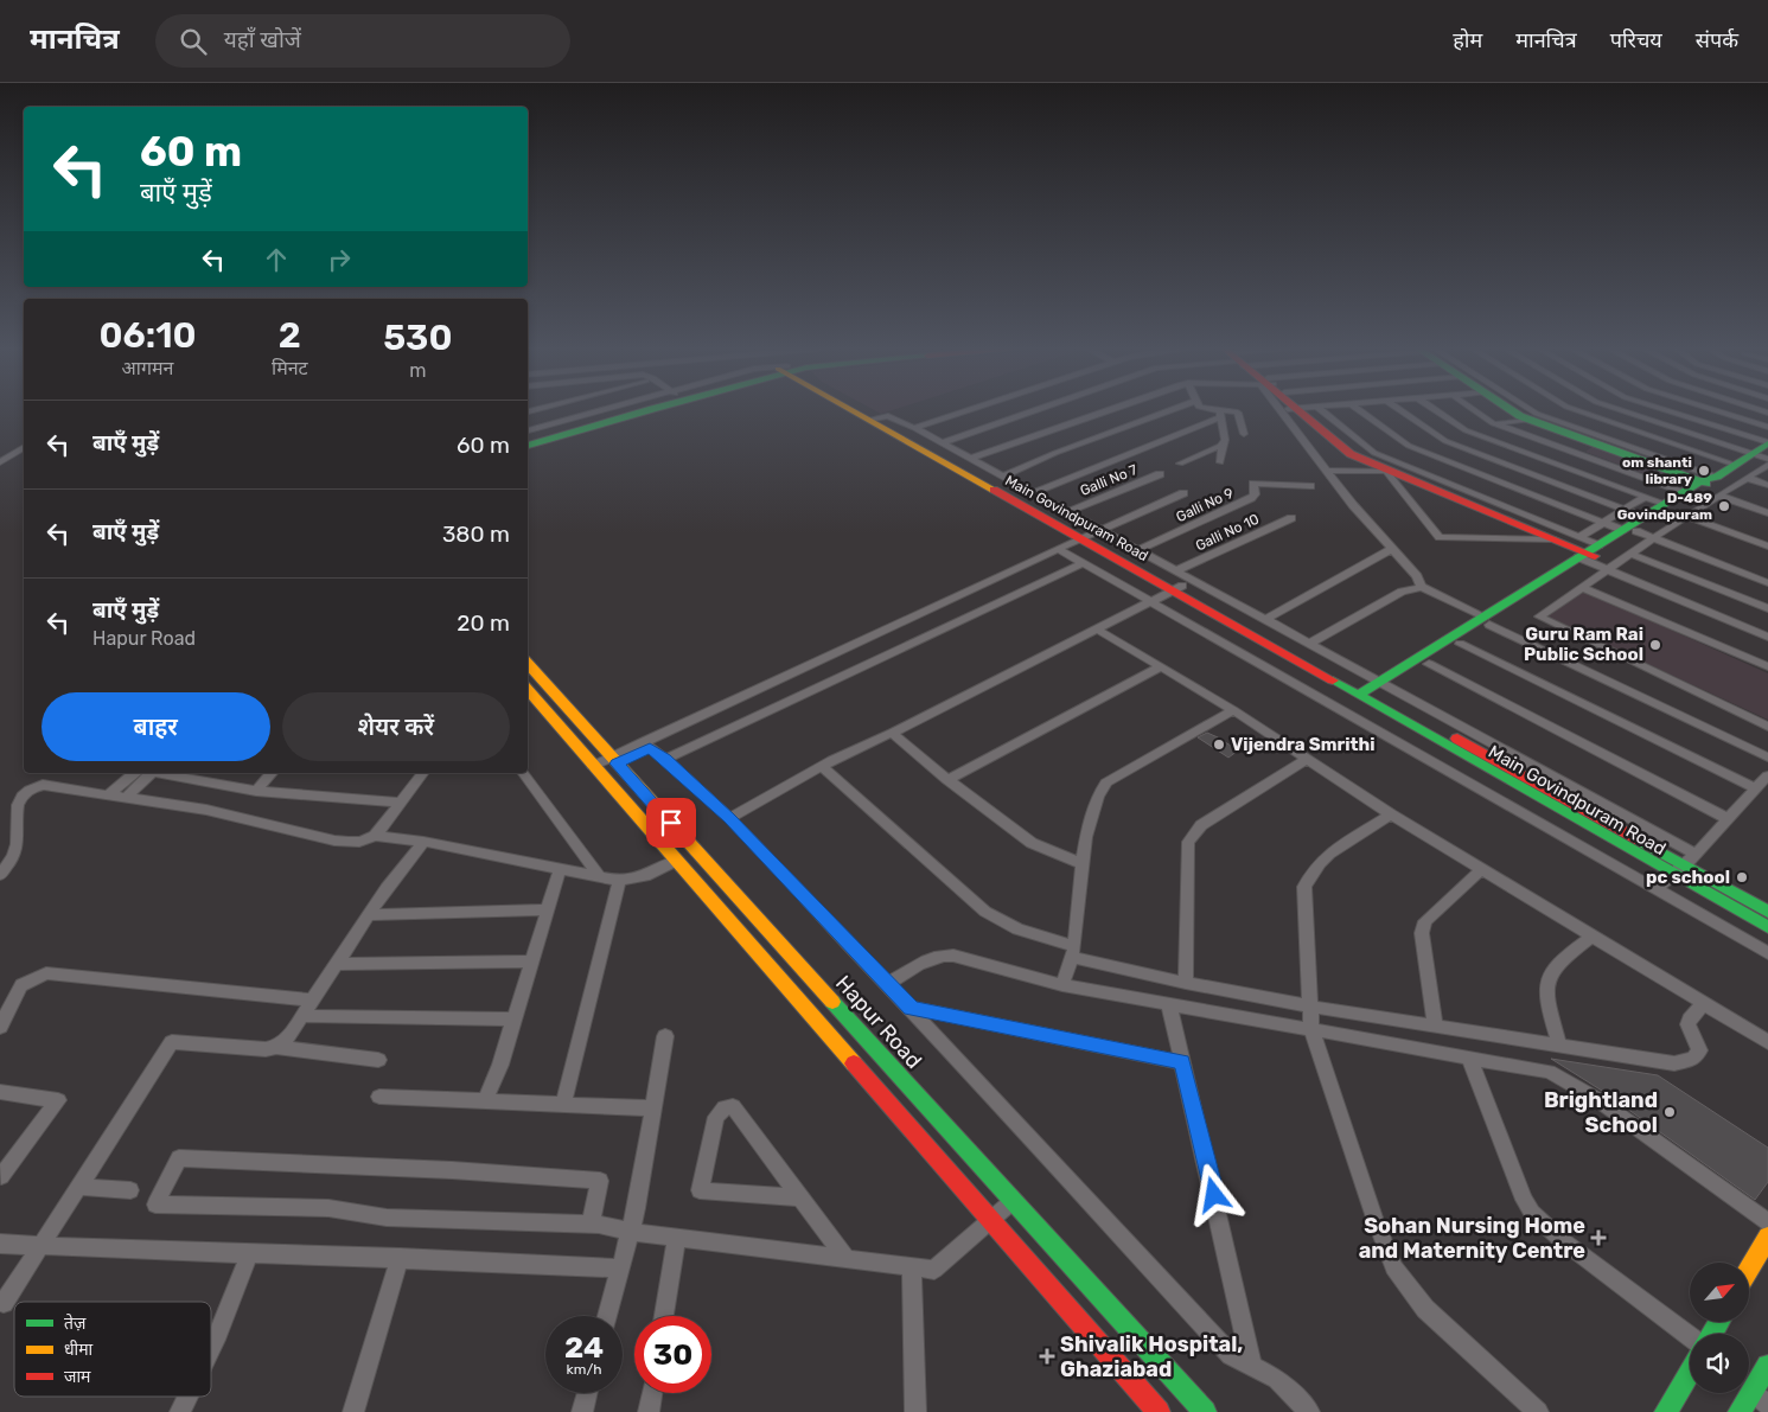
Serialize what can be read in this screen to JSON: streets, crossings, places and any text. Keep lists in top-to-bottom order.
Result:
{
  "streets": {
    "street": [
      "Galli No 7",
      "Galli No 9",
      "Main Govindpuram Road",
      "Galli No 10",
      "Hapur Road"
    ]
  },
  "places": {
    "other": [
      "om shanti library",
      "D-489 Govindpuram",
      "Guru Ram Rai Public School",
      "Vijendra Smrithi",
      "pc school",
      "Brightland School"
    ],
    "health": ["Sohan Nursing Home and Maternity Centre", "Shivalik Hospital, Ghaziabad"]
  },
  "legend": ["तेज़", "धीमा", "जाम"],
  "north": "top right",
  "page": {
    "header": "मानचित्र",
    "search": "यहाँ खोजें",
    "nav": [
      "होम",
      "मानचित्र",
      "परिचय",
      "संपर्क"
    ],
    "turn": ["60 m", "बाएँ मुड़ें"],
    "eta": [
      "06:10",
      "आगमन",
      "2",
      "मिनट",
      "530",
      "m"
    ],
    "list": [
      {
        "name": "बाएँ मुड़ें",
        "value": "60 m"
      },
      {
        "name": "बाएँ मुड़ें",
        "value": "380 m"
      },
      {
        "name": "बाएँ मुड़ें",
        "note": "Hapur Road",
        "value": "20 m"
      }
    ],
    "buttons": ["बाहर", "शेयर करें"],
    "speed": "24 km/h",
    "limit": "30"
  }
}
